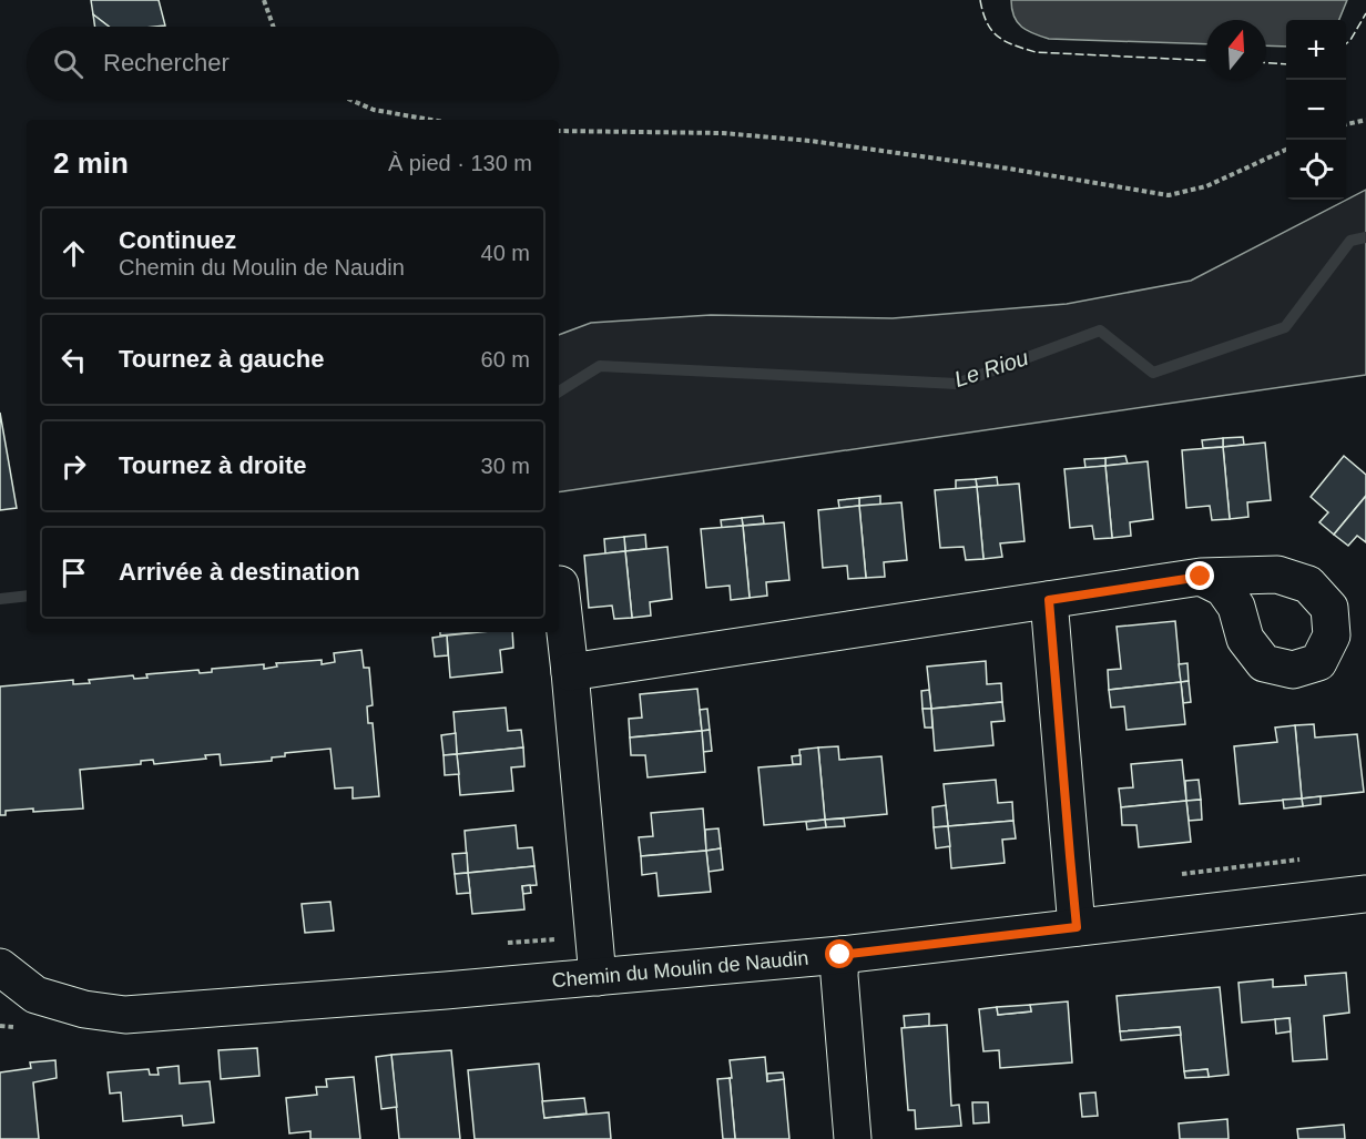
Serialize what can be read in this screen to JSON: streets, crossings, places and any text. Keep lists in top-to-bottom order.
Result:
{
  "streets": {
    "street": ["Chemin du Moulin de Naudin"]
  },
  "water": ["Le Riou"],
  "north": "top",
  "page": {
    "map_buttons": ["+", "−"],
    "search": "Rechercher",
    "heading": ["2 min", "À pied · 130 m"],
    "list": [
      ["Continuez", "Chemin du Moulin de Naudin", "40 m"],
      ["Tournez à gauche", "60 m"],
      ["Tournez à droite", "30 m"],
      "Arrivée à destination"
    ]
  }
}
